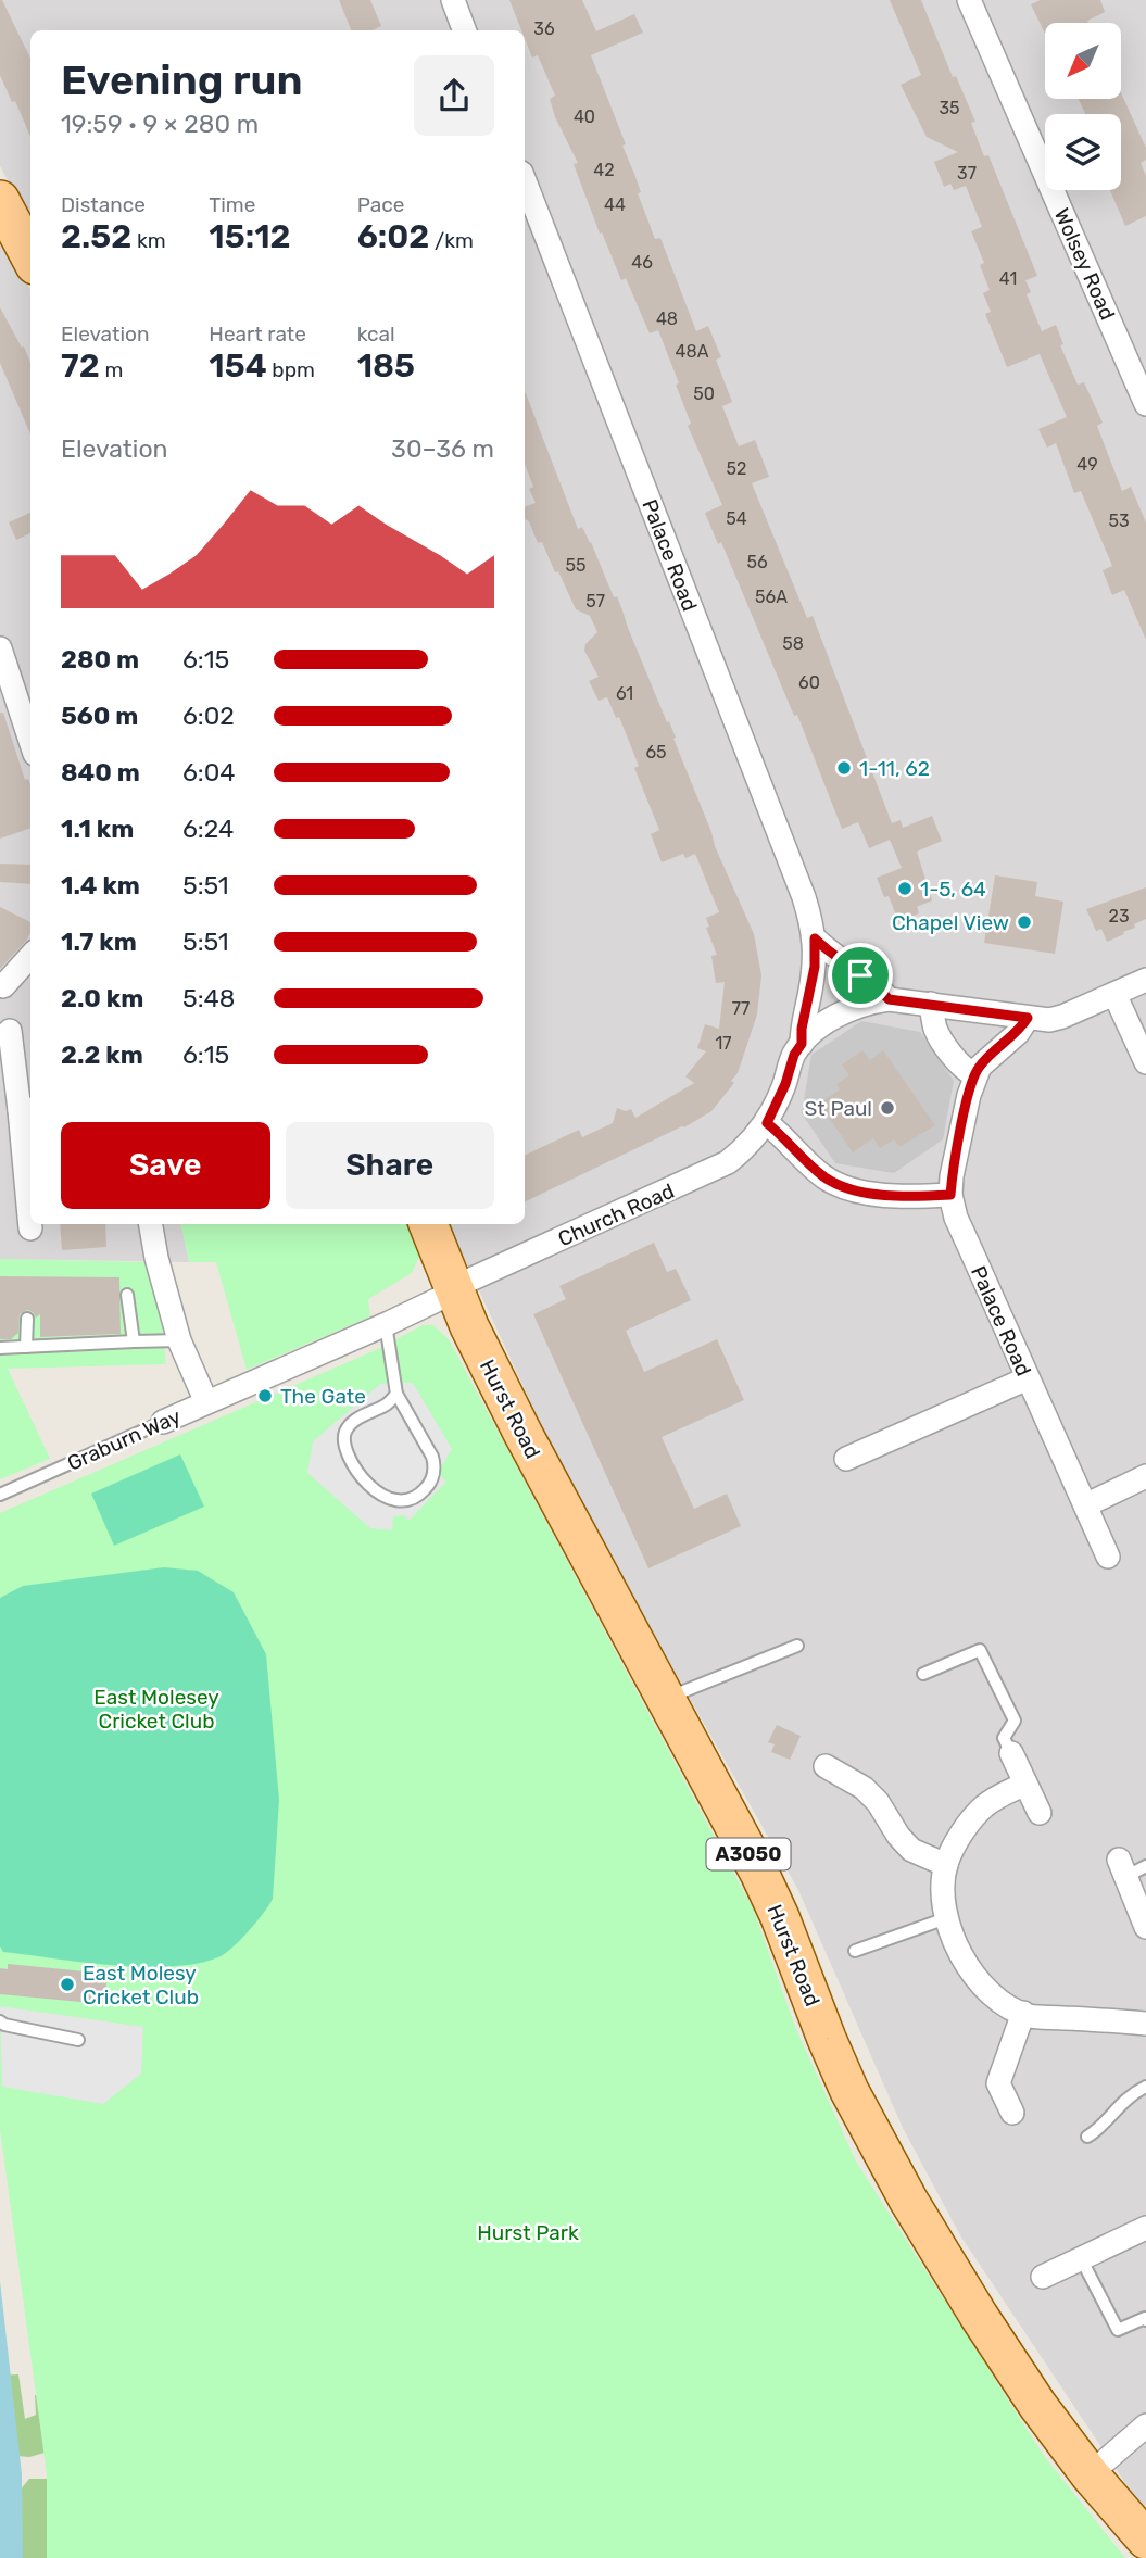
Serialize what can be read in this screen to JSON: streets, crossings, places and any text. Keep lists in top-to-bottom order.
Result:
{
  "streets": {
    "main road": ["Hurst Road", "A3050"],
    "street": [
      "Wolsey Road",
      "Palace Road",
      "Church Road",
      "Graburn Way"
    ]
  },
  "crossings": [
    ["Palace Road", "Church Road"],
    ["Church Road", "Hurst Road"]
  ],
  "parks": ["East Molesey Cricket Club", "Hurst Park"],
  "places": [
    "1-11, 62",
    "1-5, 64",
    "Chapel View",
    "St Paul",
    "The Gate",
    "East Molesy Cricket Club"
  ],
  "house_numbers": [
    "36",
    "35",
    "40",
    "42",
    "37",
    "44",
    "46",
    "41",
    "48",
    "48A",
    "50",
    "49",
    "52",
    "54",
    "53",
    "56",
    "55",
    "56A",
    "57",
    "58",
    "60",
    "61",
    "65",
    "23",
    "77",
    "17"
  ],
  "north": "bottom left",
  "page": {
    "heading": ["Evening run", "19:59 · 9 × 280 m"],
    "stats": [
      ["Distance", "2.52 km"],
      ["Time", "15:12"],
      ["Pace", "6:02 /km"],
      ["Elevation", "72 m"],
      ["Heart rate", "154 bpm"],
      ["kcal", "185"]
    ],
    "chart": ["Elevation", "30–36 m"],
    "list": [
      {
        "name": "280 m",
        "note": "6:15"
      },
      {
        "name": "560 m",
        "note": "6:02"
      },
      {
        "name": "840 m",
        "note": "6:04"
      },
      {
        "name": "1.1 km",
        "note": "6:24"
      },
      {
        "name": "1.4 km",
        "note": "5:51"
      },
      {
        "name": "1.7 km",
        "note": "5:51"
      },
      {
        "name": "2.0 km",
        "note": "5:48"
      },
      {
        "name": "2.2 km",
        "note": "6:15"
      }
    ],
    "buttons": ["Save", "Share"]
  }
}
